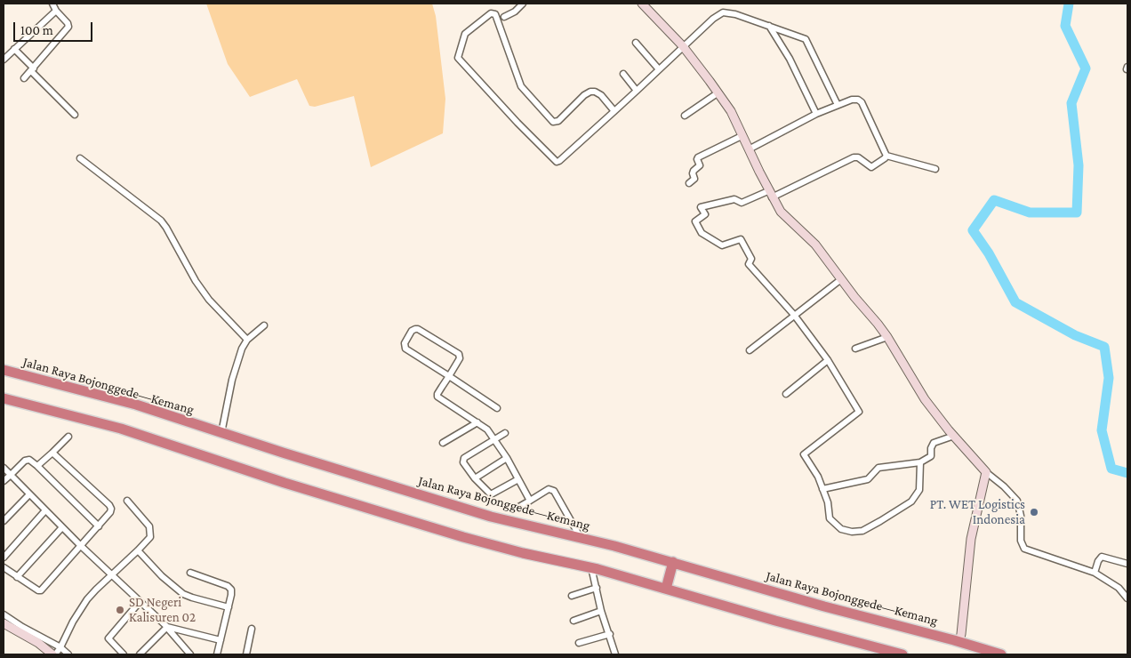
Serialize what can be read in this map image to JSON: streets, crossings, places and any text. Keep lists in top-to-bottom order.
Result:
{
  "streets": {
    "highway": ["Jalan Raya Bojonggede—Kemang"]
  },
  "places": ["PT. WET Logistics Indonesia", "SD Negeri Kalisuren 02"],
  "scale_bar": "100 m"
}
